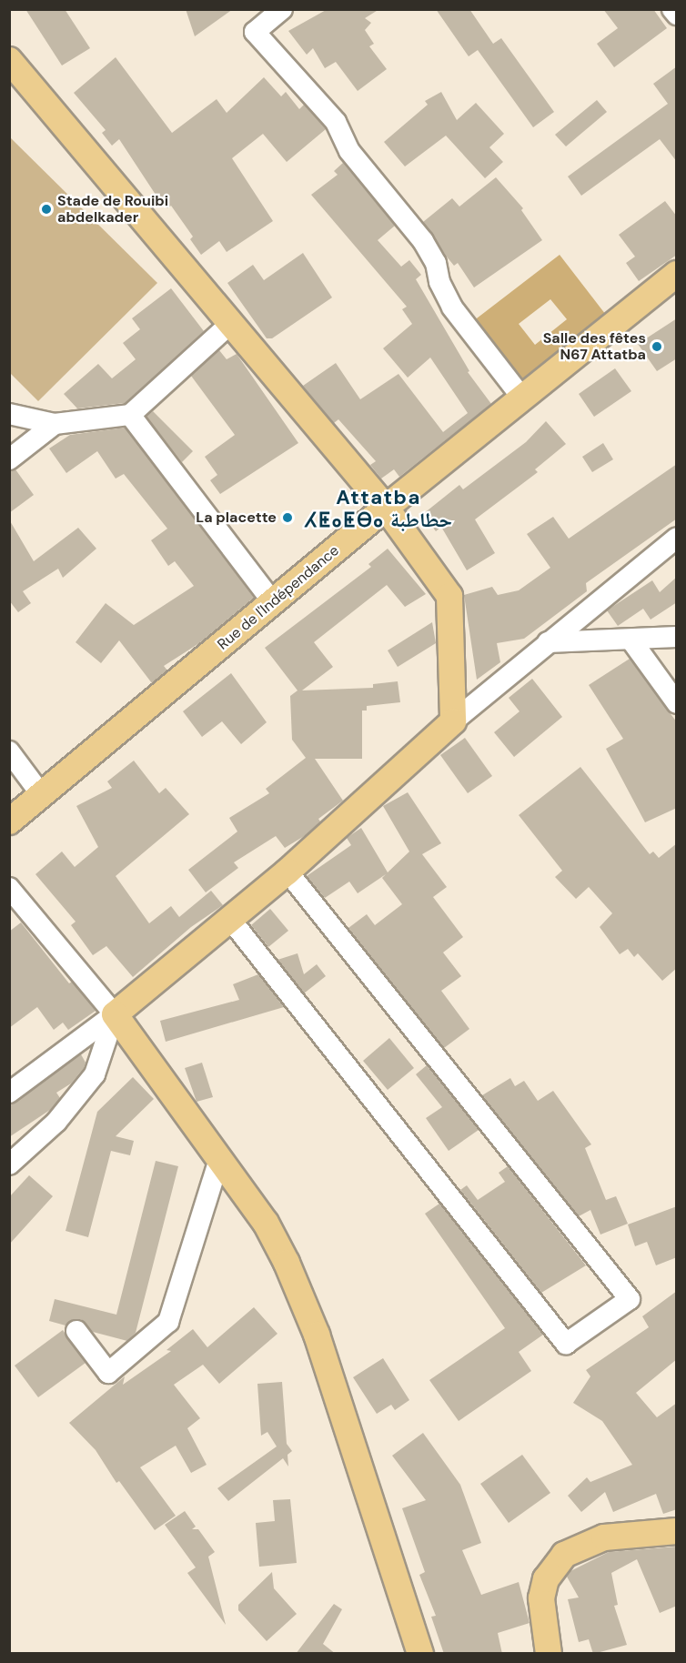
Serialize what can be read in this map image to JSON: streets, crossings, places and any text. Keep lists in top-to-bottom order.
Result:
{
  "streets": {
    "main road": ["Rue de l'Indépendance"]
  },
  "districts": ["Attatba ⵃⵟⴰⵟⴱⴰ حطاطبة"],
  "places": ["Stade de Rouibi abdelkader", "Salle des fêtes N67 Attatba", "La placette"]
}
